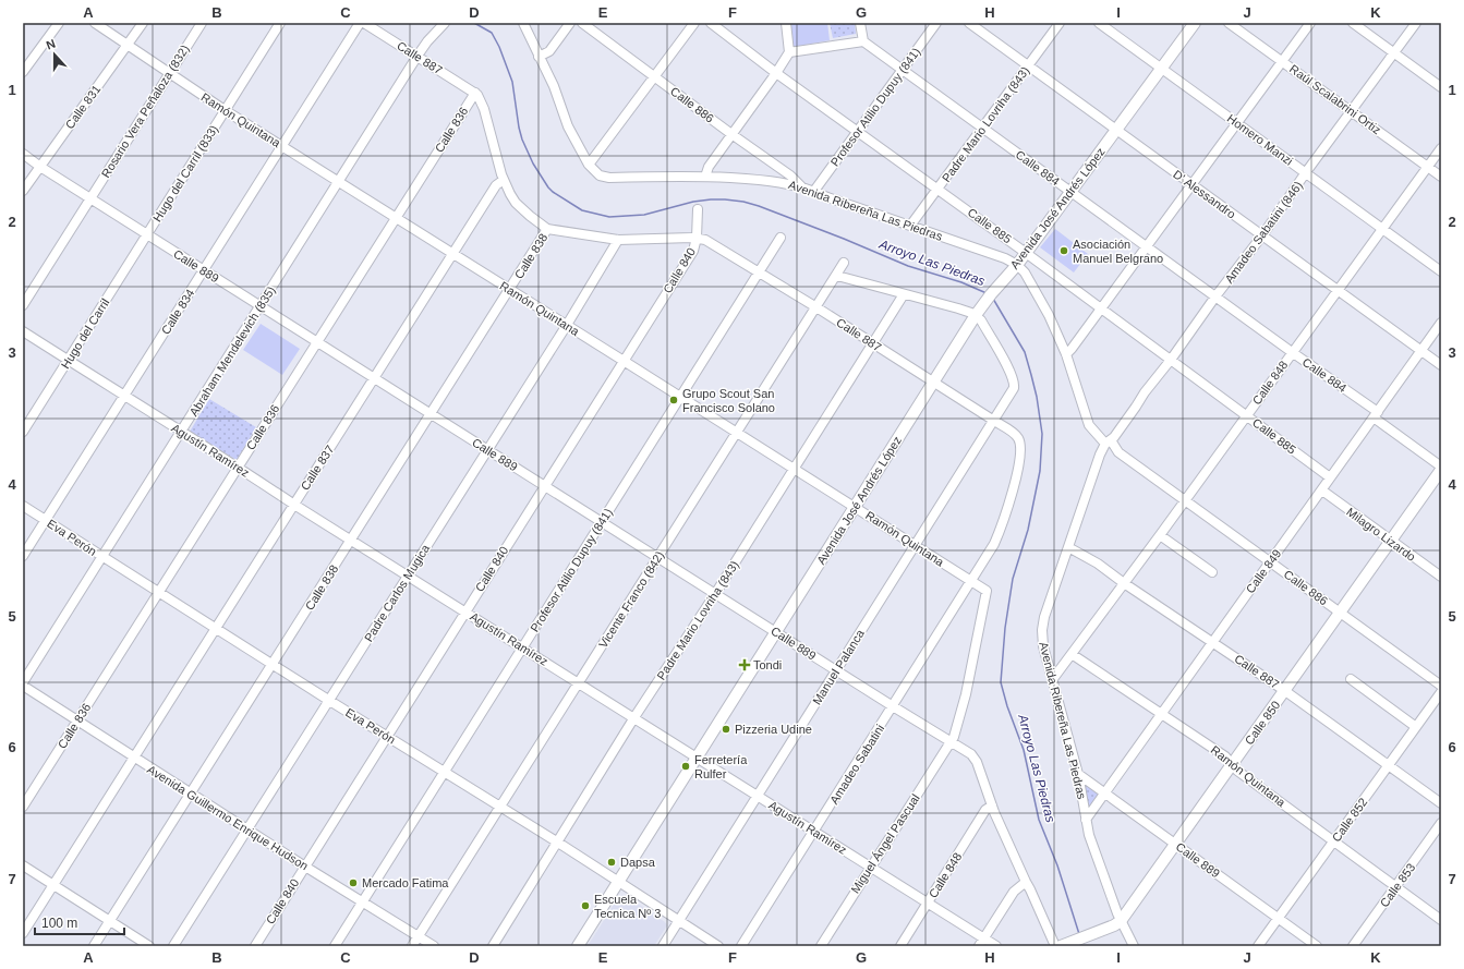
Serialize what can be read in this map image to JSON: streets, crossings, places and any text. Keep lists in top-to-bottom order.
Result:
{
  "streets": {
    "main road": ["Avenida José Andrés López", "Calle 850"],
    "street": [
      "Calle 887",
      "Raúl Scalabrini Ortiz",
      "Calle 886",
      "Calle 831",
      "Profesor Atilio Dupuy (841)",
      "Rosario Vera Peñaloza (832)",
      "Ramón Quintana",
      "Padre Mario Lovriha (843)",
      "Calle 836",
      "Homero Manzi",
      "Calle 884",
      "Hugo del Carril (833)",
      "D' Alessandro",
      "Avenida Ribereña Las Piedras",
      "Calle 885",
      "Amadeo Sabatini (846)",
      "Calle 838",
      "Calle 889",
      "Calle 840",
      "Calle 834",
      "Hugo del Carril",
      "Abraham Mendelevich (835)",
      "Calle 848",
      "Agustín Ramírez",
      "Calle 837",
      "Milagro Lizardo",
      "Eva Perón",
      "Calle 849",
      "Padre Carlos Mugica",
      "Vicente Franco (842)",
      "Manuel Palanca",
      "Amadeo Sabatini",
      "Avenida Guillermo Enrique Hudson",
      "Calle 852",
      "Miguel Ángel Pascual",
      "Calle 853"
    ]
  },
  "crossings": [
    ["Calle 887", "Profesor Atilio Dupuy (841)"],
    ["Calle 887", "Ramón Quintana"],
    ["Calle 887", "Padre Mario Lovriha (843)"],
    ["Calle 887", "Calle 836"],
    ["Calle 887", "Avenida José Andrés López"],
    ["Calle 887", "Avenida Ribereña Las Piedras"],
    ["Calle 887", "Calle 840"],
    ["Calle 887", "Abraham Mendelevich (835)"],
    ["Calle 887", "Calle 848"],
    ["Calle 887", "Calle 849"],
    ["Calle 887", "Vicente Franco (842)"],
    ["Calle 887", "Manuel Palanca"],
    ["Calle 887", "Calle 850"],
    ["Calle 887", "Amadeo Sabatini"],
    ["Calle 887", "Calle 852"],
    ["Raúl Scalabrini Ortiz", "Amadeo Sabatini (846)"],
    ["Raúl Scalabrini Ortiz", "Calle 848"],
    ["Calle 886", "Avenida Ribereña Las Piedras"],
    ["Calle 886", "Amadeo Sabatini (846)"],
    ["Calle 886", "Calle 848"],
    ["Calle 886", "Calle 849"],
    ["Calle 886", "Calle 850"],
    ["Calle 831", "Ramón Quintana"],
    ["Calle 831", "Calle 889"],
    ["Profesor Atilio Dupuy (841)", "Ramón Quintana"],
    ["Profesor Atilio Dupuy (841)", "Calle 884"],
    ["Profesor Atilio Dupuy (841)", "Avenida Ribereña Las Piedras"],
    ["Profesor Atilio Dupuy (841)", "Calle 885"],
    ["Profesor Atilio Dupuy (841)", "Calle 889"],
    ["Profesor Atilio Dupuy (841)", "Agustín Ramírez"],
    ["Profesor Atilio Dupuy (841)", "Eva Perón"],
    ["Profesor Atilio Dupuy (841)", "Avenida Guillermo Enrique Hudson"],
    ["Rosario Vera Peñaloza (832)", "Ramón Quintana"],
    ["Rosario Vera Peñaloza (832)", "Calle 889"],
    ["Ramón Quintana", "Padre Mario Lovriha (843)"],
    ["Ramón Quintana", "Calle 836"],
    ["Ramón Quintana", "Hugo del Carril (833)"],
    ["Ramón Quintana", "Avenida José Andrés López"],
    ["Ramón Quintana", "Calle 838"],
    ["Ramón Quintana", "Calle 889"],
    ["Ramón Quintana", "Calle 840"],
    ["Ramón Quintana", "Calle 834"],
    ["Ramón Quintana", "Abraham Mendelevich (835)"],
    ["Ramón Quintana", "Calle 848"],
    ["Ramón Quintana", "Calle 837"],
    ["Ramón Quintana", "Calle 849"],
    ["Ramón Quintana", "Padre Carlos Mugica"],
    ["Ramón Quintana", "Vicente Franco (842)"],
    ["Ramón Quintana", "Manuel Palanca"],
    ["Ramón Quintana", "Calle 850"],
    ["Ramón Quintana", "Amadeo Sabatini"],
    ["Ramón Quintana", "Calle 852"],
    ["Ramón Quintana", "Miguel Ángel Pascual"],
    ["Ramón Quintana", "Calle 853"],
    ["Padre Mario Lovriha (843)", "Calle 884"],
    ["Padre Mario Lovriha (843)", "D' Alessandro"],
    ["Padre Mario Lovriha (843)", "Avenida Ribereña Las Piedras"],
    ["Padre Mario Lovriha (843)", "Calle 885"],
    ["Padre Mario Lovriha (843)", "Calle 889"],
    ["Padre Mario Lovriha (843)", "Agustín Ramírez"],
    ["Padre Mario Lovriha (843)", "Eva Perón"],
    ["Calle 836", "Calle 889"],
    ["Calle 836", "Agustín Ramírez"],
    ["Calle 836", "Eva Perón"],
    ["Calle 836", "Avenida Guillermo Enrique Hudson"],
    ["Homero Manzi", "Avenida José Andrés López"],
    ["Homero Manzi", "Amadeo Sabatini (846)"],
    ["Homero Manzi", "Calle 848"],
    ["Calle 884", "Avenida José Andrés López"],
    ["Calle 884", "Amadeo Sabatini (846)"],
    ["Calle 884", "Calle 848"],
    ["Calle 884", "Calle 849"],
    ["Hugo del Carril (833)", "Calle 889"],
    ["Hugo del Carril (833)", "Hugo del Carril"],
    ["D' Alessandro", "Avenida José Andrés López"],
    ["D' Alessandro", "Amadeo Sabatini (846)"],
    ["D' Alessandro", "Calle 848"],
    ["D' Alessandro", "Calle 849"],
    ["Avenida José Andrés López", "Avenida Ribereña Las Piedras"],
    ["Avenida José Andrés López", "Calle 885"],
    ["Avenida José Andrés López", "Calle 889"],
    ["Avenida José Andrés López", "Agustín Ramírez"],
    ["Avenida José Andrés López", "Eva Perón"],
    ["Avenida José Andrés López", "Manuel Palanca"],
    ["Avenida Ribereña Las Piedras", "Amadeo Sabatini (846)"],
    ["Avenida Ribereña Las Piedras", "Calle 889"],
    ["Avenida Ribereña Las Piedras", "Calle 848"],
    ["Avenida Ribereña Las Piedras", "Calle 849"],
    ["Avenida Ribereña Las Piedras", "Calle 850"],
    ["Calle 885", "Amadeo Sabatini (846)"],
    ["Calle 885", "Calle 848"],
    ["Calle 885", "Calle 849"],
    ["Calle 838", "Calle 889"],
    ["Calle 838", "Agustín Ramírez"],
    ["Calle 838", "Eva Perón"],
    ["Calle 838", "Avenida Guillermo Enrique Hudson"],
    ["Calle 889", "Calle 840"],
    ["Calle 889", "Calle 834"],
    ["Calle 889", "Hugo del Carril"],
    ["Calle 889", "Abraham Mendelevich (835)"],
    ["Calle 889", "Calle 848"],
    ["Calle 889", "Calle 837"],
    ["Calle 889", "Calle 849"],
    ["Calle 889", "Padre Carlos Mugica"],
    ["Calle 889", "Vicente Franco (842)"],
    ["Calle 889", "Manuel Palanca"],
    ["Calle 889", "Calle 850"],
    ["Calle 889", "Amadeo Sabatini"],
    ["Calle 889", "Calle 852"],
    ["Calle 889", "Miguel Ángel Pascual"],
    ["Calle 840", "Agustín Ramírez"],
    ["Calle 840", "Eva Perón"],
    ["Calle 840", "Avenida Guillermo Enrique Hudson"],
    ["Calle 834", "Agustín Ramírez"],
    ["Calle 834", "Eva Perón"],
    ["Hugo del Carril", "Agustín Ramírez"],
    ["Abraham Mendelevich (835)", "Agustín Ramírez"],
    ["Abraham Mendelevich (835)", "Eva Perón"],
    ["Abraham Mendelevich (835)", "Avenida Guillermo Enrique Hudson"],
    ["Calle 848", "Agustín Ramírez"],
    ["Agustín Ramírez", "Calle 837"],
    ["Agustín Ramírez", "Padre Carlos Mugica"],
    ["Agustín Ramírez", "Vicente Franco (842)"],
    ["Agustín Ramírez", "Manuel Palanca"],
    ["Agustín Ramírez", "Amadeo Sabatini"],
    ["Agustín Ramírez", "Miguel Ángel Pascual"],
    ["Calle 837", "Eva Perón"],
    ["Calle 837", "Avenida Guillermo Enrique Hudson"],
    ["Milagro Lizardo", "Calle 849"],
    ["Milagro Lizardo", "Calle 850"],
    ["Eva Perón", "Padre Carlos Mugica"],
    ["Eva Perón", "Vicente Franco (842)"],
    ["Eva Perón", "Manuel Palanca"],
    ["Padre Carlos Mugica", "Avenida Guillermo Enrique Hudson"],
    ["Vicente Franco (842)", "Avenida Guillermo Enrique Hudson"]
  ],
  "water": ["Arroyo Las Piedras"],
  "places": {
    "other": [
      "Asociación Manuel Belgrano",
      "Grupo Scout San Francisco Solano",
      "Pizzeria Udine",
      "Ferretería Rulfer",
      "Dapsa",
      "Mercado Fatima",
      "Escuela Tecnica Nº 3"
    ],
    "health": ["Tondi"]
  },
  "scale_bar": "100 m",
  "north": "top",
  "grid": {
    "columns": [
      "A",
      "B",
      "C",
      "D",
      "E",
      "F",
      "G",
      "H",
      "I",
      "J",
      "K"
    ],
    "rows": [
      "1",
      "2",
      "3",
      "4",
      "5",
      "6",
      "7"
    ]
  }
}
